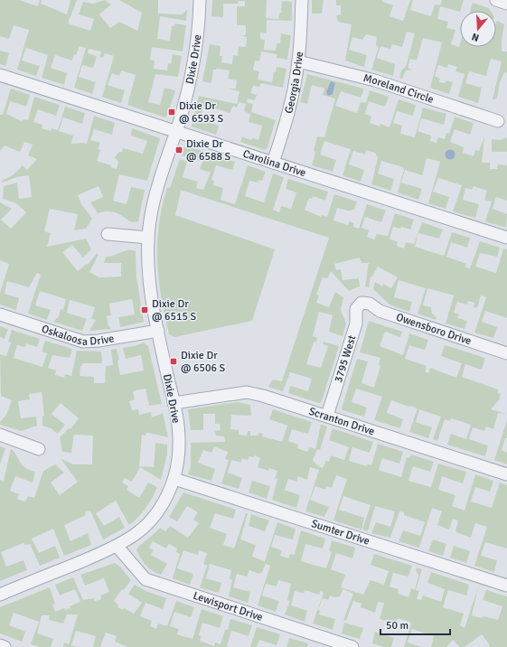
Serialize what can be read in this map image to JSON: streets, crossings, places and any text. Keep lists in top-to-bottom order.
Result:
{
  "streets": {
    "street": [
      "Dixie Drive",
      "Georgia Drive",
      "Moreland Circle",
      "Carolina Drive",
      "Owensboro Drive",
      "Oskaloosa Drive",
      "3795 West",
      "Scranton Drive",
      "Sumter Drive",
      "Lewisport Drive"
    ]
  },
  "crossings": [
    ["Dixie Drive", "Carolina Drive"],
    ["Dixie Drive", "Oskaloosa Drive"],
    ["Dixie Drive", "Scranton Drive"],
    ["Dixie Drive", "Sumter Drive"],
    ["Dixie Drive", "Lewisport Drive"],
    ["Georgia Drive", "Moreland Circle"],
    ["Georgia Drive", "Carolina Drive"],
    ["Owensboro Drive", "3795 West"],
    ["3795 West", "Scranton Drive"]
  ],
  "places": {
    "transit": [
      "Dixie Dr @ 6593 S",
      "Dixie Dr @ 6588 S",
      "Dixie Dr @ 6515 S",
      "Dixie Dr @ 6506 S"
    ]
  },
  "scale_bar": "50 m",
  "north": "bottom"
}
